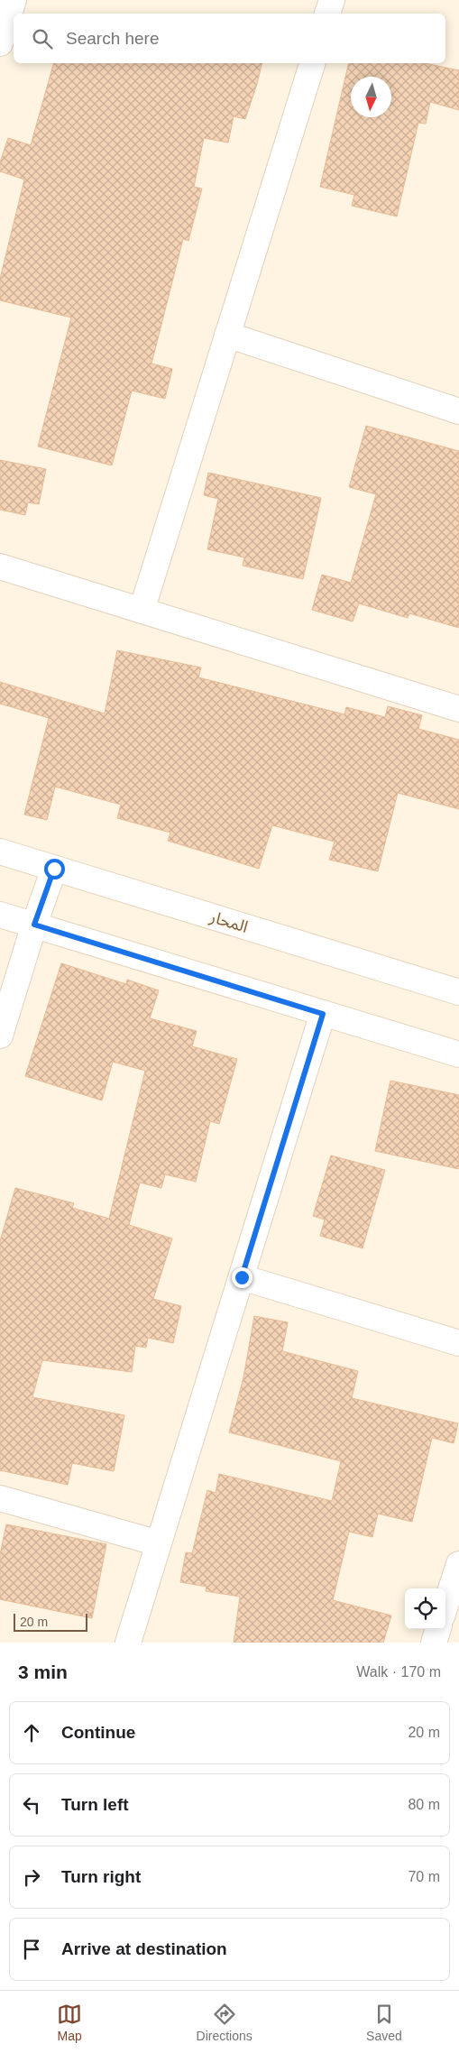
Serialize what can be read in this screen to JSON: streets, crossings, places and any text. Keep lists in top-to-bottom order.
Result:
{
  "streets": {
    "street": ["المحار"]
  },
  "scale_bar": "20 m",
  "north": "bottom",
  "page": {
    "search": "Search here",
    "scale": "20 m",
    "heading": ["3 min", "Walk · 170 m"],
    "list": [
      ["Continue", "20 m"],
      ["Turn left", "80 m"],
      ["Turn right", "70 m"],
      "Arrive at destination"
    ],
    "nav": ["Map", "Directions", "Saved"]
  }
}
